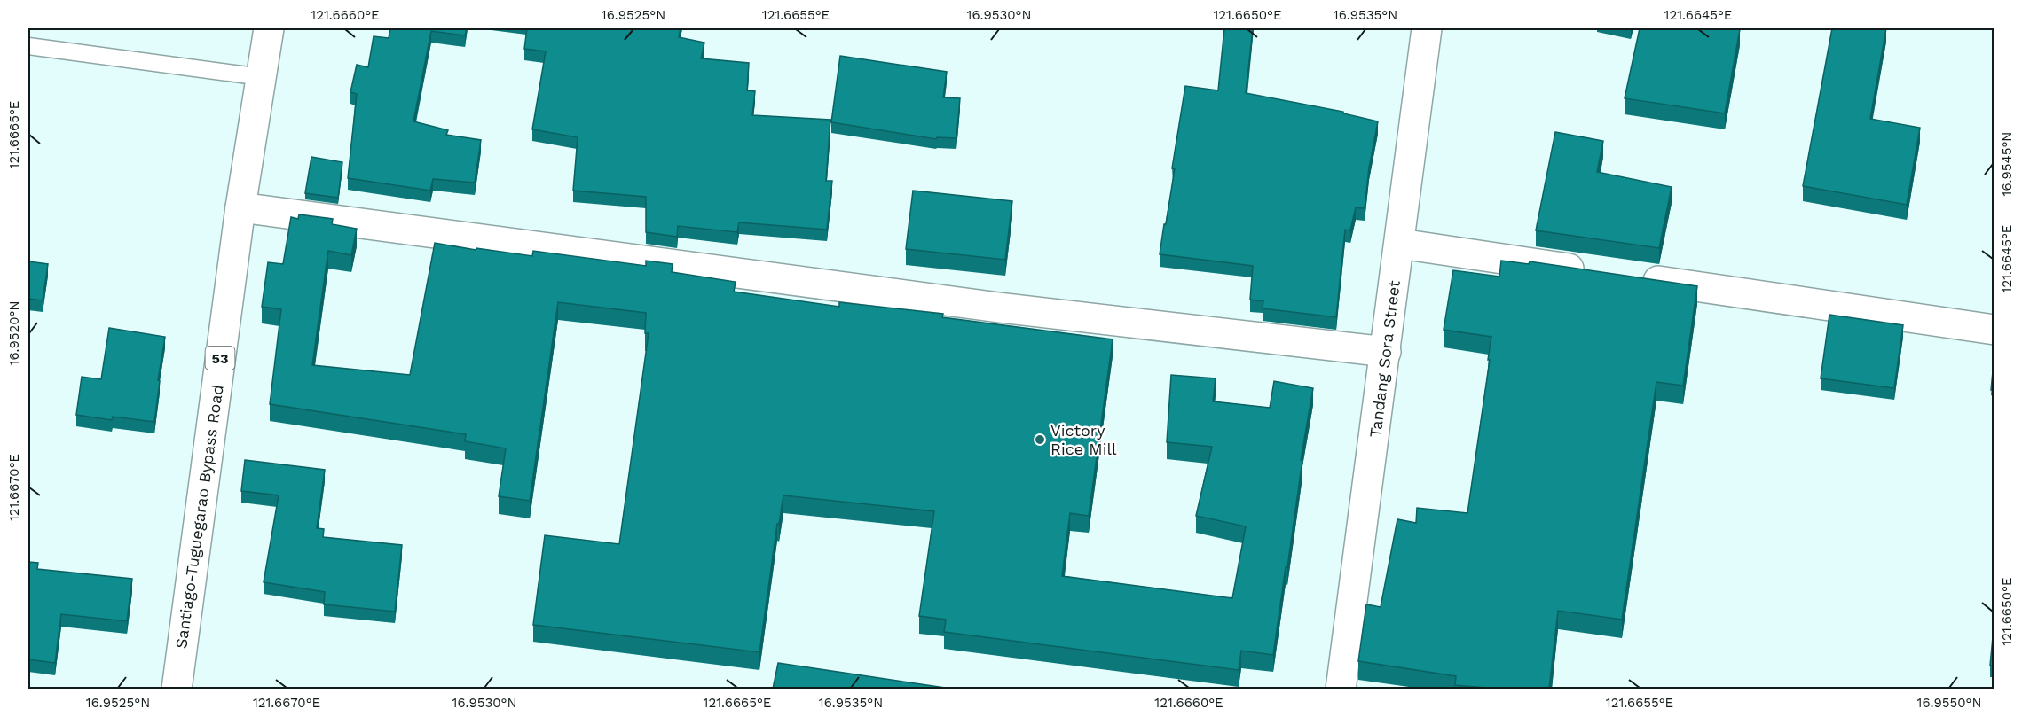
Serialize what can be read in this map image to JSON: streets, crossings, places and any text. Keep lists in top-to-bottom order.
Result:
{
  "streets": {
    "main road": ["53", "Tandang Sora Street", "Santiago-Tuguegarao Bypass Road"]
  },
  "places": ["Victory Rice Mill"],
  "coordinates": [
    "121.6660°E",
    "16.9525°N",
    "121.6655°E",
    "16.9530°N",
    "121.6650°E",
    "16.9535°N",
    "121.6645°E",
    "121.6665°E",
    "16.9545°N",
    "16.9520°N",
    "121.6670°E",
    "16.9550°N"
  ]
}
